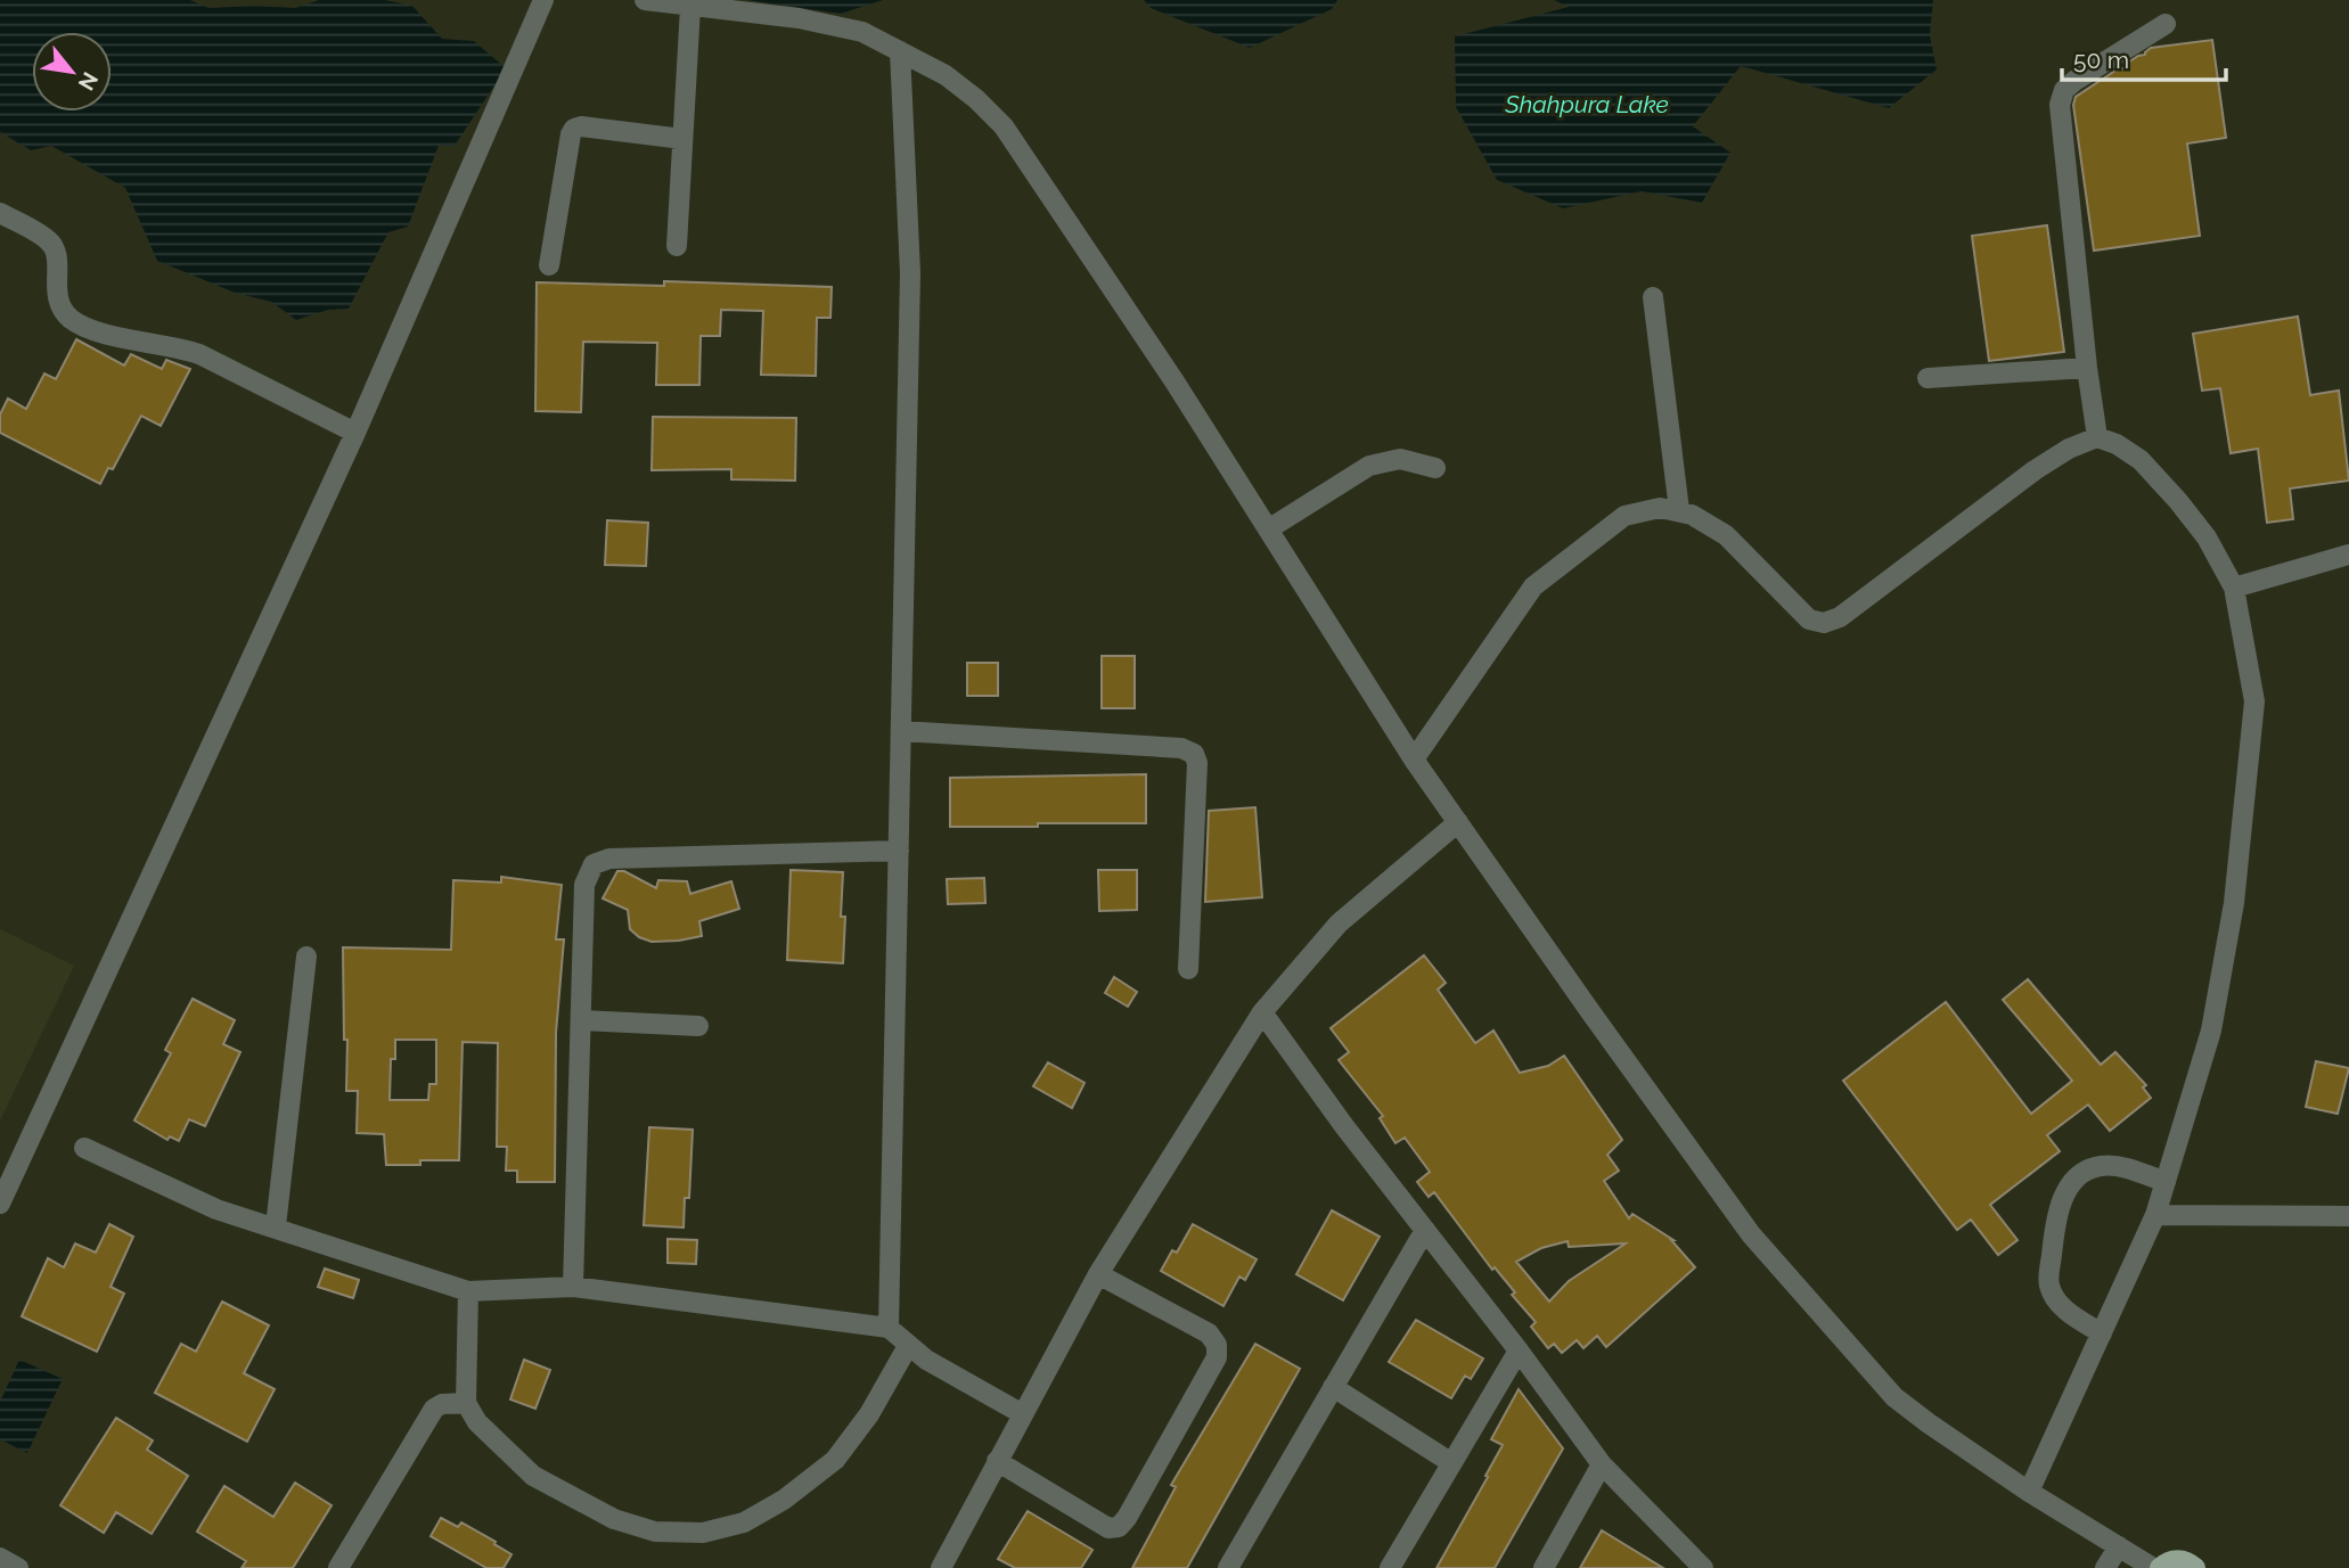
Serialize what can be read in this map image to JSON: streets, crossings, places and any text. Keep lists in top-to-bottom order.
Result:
{
  "water": ["Shahpura Lake"],
  "scale_bar": "50 m",
  "north": "bottom right"
}
